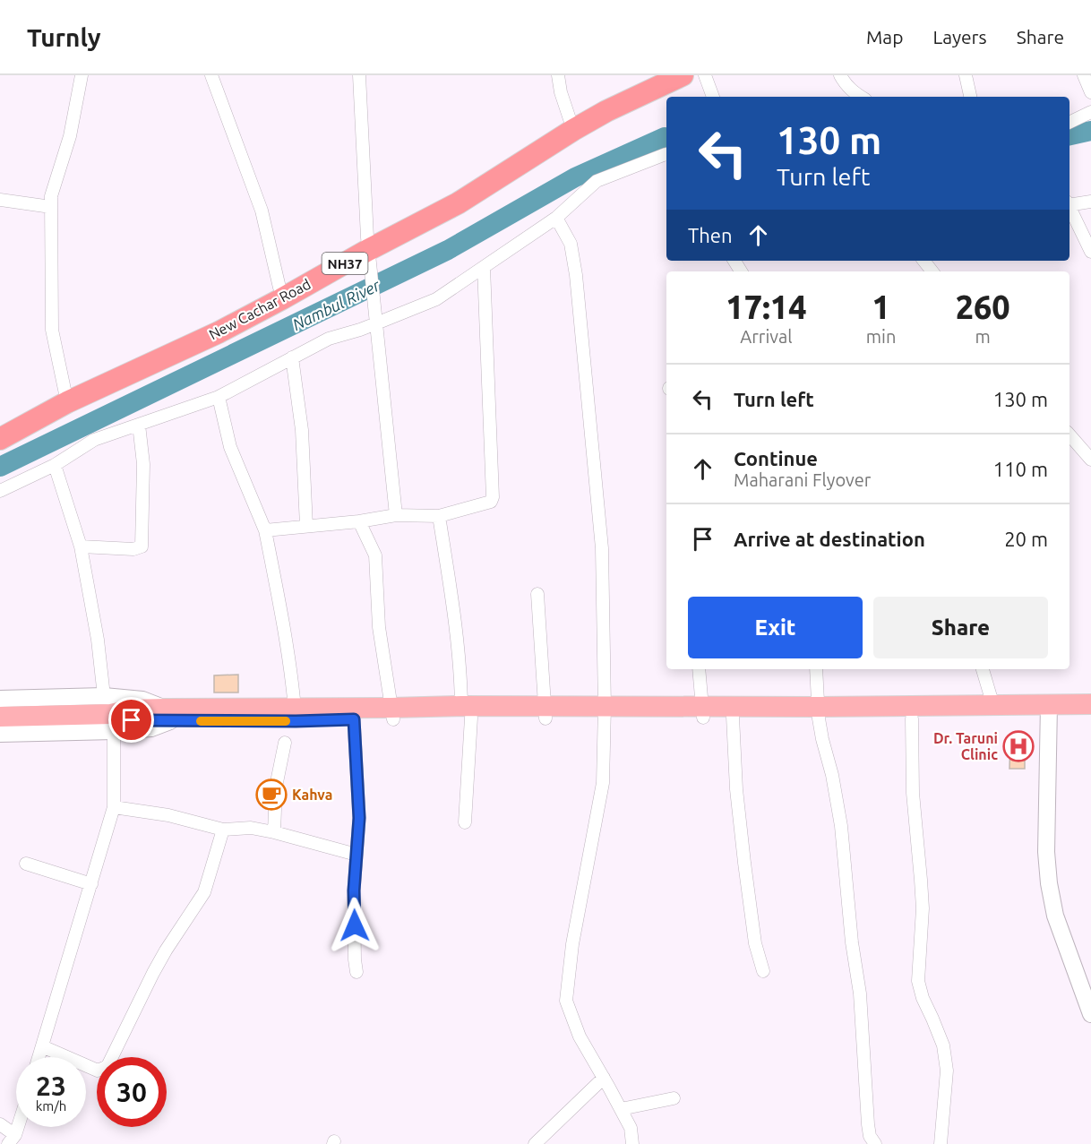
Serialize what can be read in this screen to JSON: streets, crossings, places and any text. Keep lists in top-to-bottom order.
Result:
{
  "streets": {
    "highway": ["NH37", "New Cachar Road"]
  },
  "water": ["Nambul River"],
  "places": {
    "hospital": ["Dr. Taruni Clinic"],
    "cafe": ["Kahva"]
  },
  "page": {
    "header": "Turnly",
    "nav": ["Map", "Layers", "Share"],
    "turn": ["130 m", "Turn left"],
    "then": "Then",
    "eta": [
      "17:14",
      "Arrival",
      "1",
      "min",
      "260",
      "m"
    ],
    "list": [
      {
        "name": "Turn left",
        "value": "130 m"
      },
      {
        "name": "Continue",
        "note": "Maharani Flyover",
        "value": "110 m"
      },
      {
        "name": "Arrive at destination",
        "value": "20 m"
      }
    ],
    "buttons": ["Exit", "Share"],
    "speed": "23 km/h",
    "limit": "30"
  }
}
